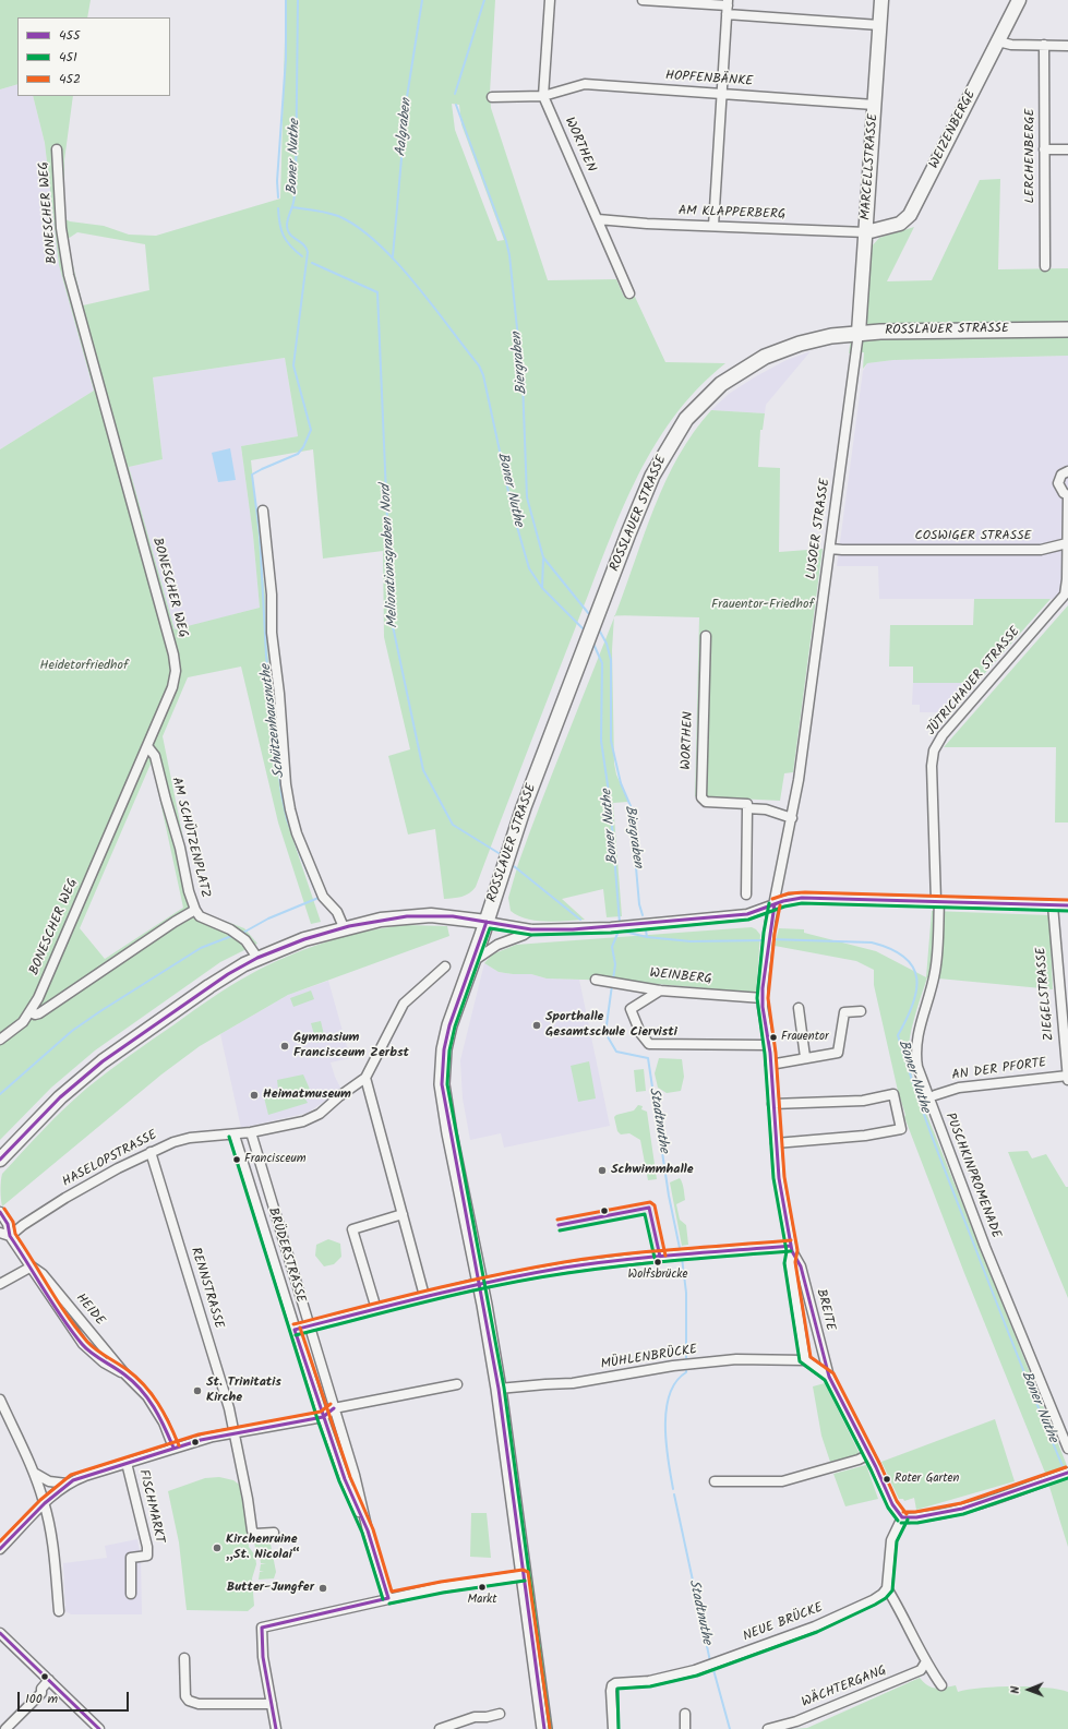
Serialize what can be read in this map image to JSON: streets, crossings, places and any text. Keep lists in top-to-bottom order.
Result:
{
  "streets": {
    "main road": ["ROSSLAUER STRASSE"],
    "street": [
      "HOPFENBÄNKE",
      "WEIZENBERGE",
      "WORTHEN",
      "LERCHENBERGE",
      "MARCELLSTRASSE",
      "BONESCHER WEG",
      "AM KLAPPERBERG",
      "LUSOER STRASSE",
      "COSWIGER STRASSE",
      "JÜTRICHAUER STRASSE",
      "AM SCHÜTZENPLATZ",
      "WEINBERG",
      "ZIEGELSTRASSE",
      "AN DER PFORTE",
      "HASELOPSTRASSE",
      "PUSCHKINPROMENADE",
      "BRÜDERSTRASSE",
      "RENNSTRASSE",
      "HEIDE",
      "BREITE",
      "MÜHLENBRÜCKE",
      "FISCHMARKT",
      "NEUE BRÜCKE",
      "WÄCHTERGANG"
    ]
  },
  "crossings": [
    ["HOPFENBÄNKE", "WORTHEN"],
    ["HOPFENBÄNKE", "MARCELLSTRASSE"],
    ["WEIZENBERGE", "MARCELLSTRASSE"],
    ["WEIZENBERGE", "AM KLAPPERBERG"],
    ["WORTHEN", "AM KLAPPERBERG"],
    ["WORTHEN", "LUSOER STRASSE"],
    ["WORTHEN", "BREITE"],
    ["MARCELLSTRASSE", "AM KLAPPERBERG"],
    ["MARCELLSTRASSE", "ROSSLAUER STRASSE"],
    ["MARCELLSTRASSE", "LUSOER STRASSE"],
    ["BONESCHER WEG", "AM SCHÜTZENPLATZ"],
    ["ROSSLAUER STRASSE", "LUSOER STRASSE"],
    ["ROSSLAUER STRASSE", "MÜHLENBRÜCKE"],
    ["LUSOER STRASSE", "COSWIGER STRASSE"],
    ["LUSOER STRASSE", "BREITE"],
    ["COSWIGER STRASSE", "JÜTRICHAUER STRASSE"],
    ["JÜTRICHAUER STRASSE", "PUSCHKINPROMENADE"],
    ["WEINBERG", "BREITE"],
    ["ZIEGELSTRASSE", "AN DER PFORTE"],
    ["HASELOPSTRASSE", "BRÜDERSTRASSE"],
    ["HASELOPSTRASSE", "RENNSTRASSE"],
    ["HASELOPSTRASSE", "HEIDE"],
    ["BREITE", "MÜHLENBRÜCKE"]
  ],
  "water": [
    "Aalgraben",
    "Boner Nuthe",
    "Biergraben",
    "Meliorationsgraben Nord",
    "Schützenhausnuthe",
    "Stadtnuthe"
  ],
  "parks": ["Frauentor-Friedhof", "Heidetorfriedhof"],
  "places": [
    "Sporthalle Gesamtschule Ciervisti",
    "Frauentor",
    "Gymnasium Francisceum Zerbst",
    "Heimatmuseum",
    "Francisceum",
    "Schwimmhalle",
    "Wolfsbrücke",
    "St. Trinitatis Kirche",
    "Roter Garten",
    "Kirchenruine „St. Nicolai“",
    "Markt",
    "Butter-Jungfer"
  ],
  "lines": ["transit line 452", "transit line 455", "transit line 451"],
  "legend": ["455", "451", "452"],
  "scale_bar": "100 m",
  "north": "left"
}
